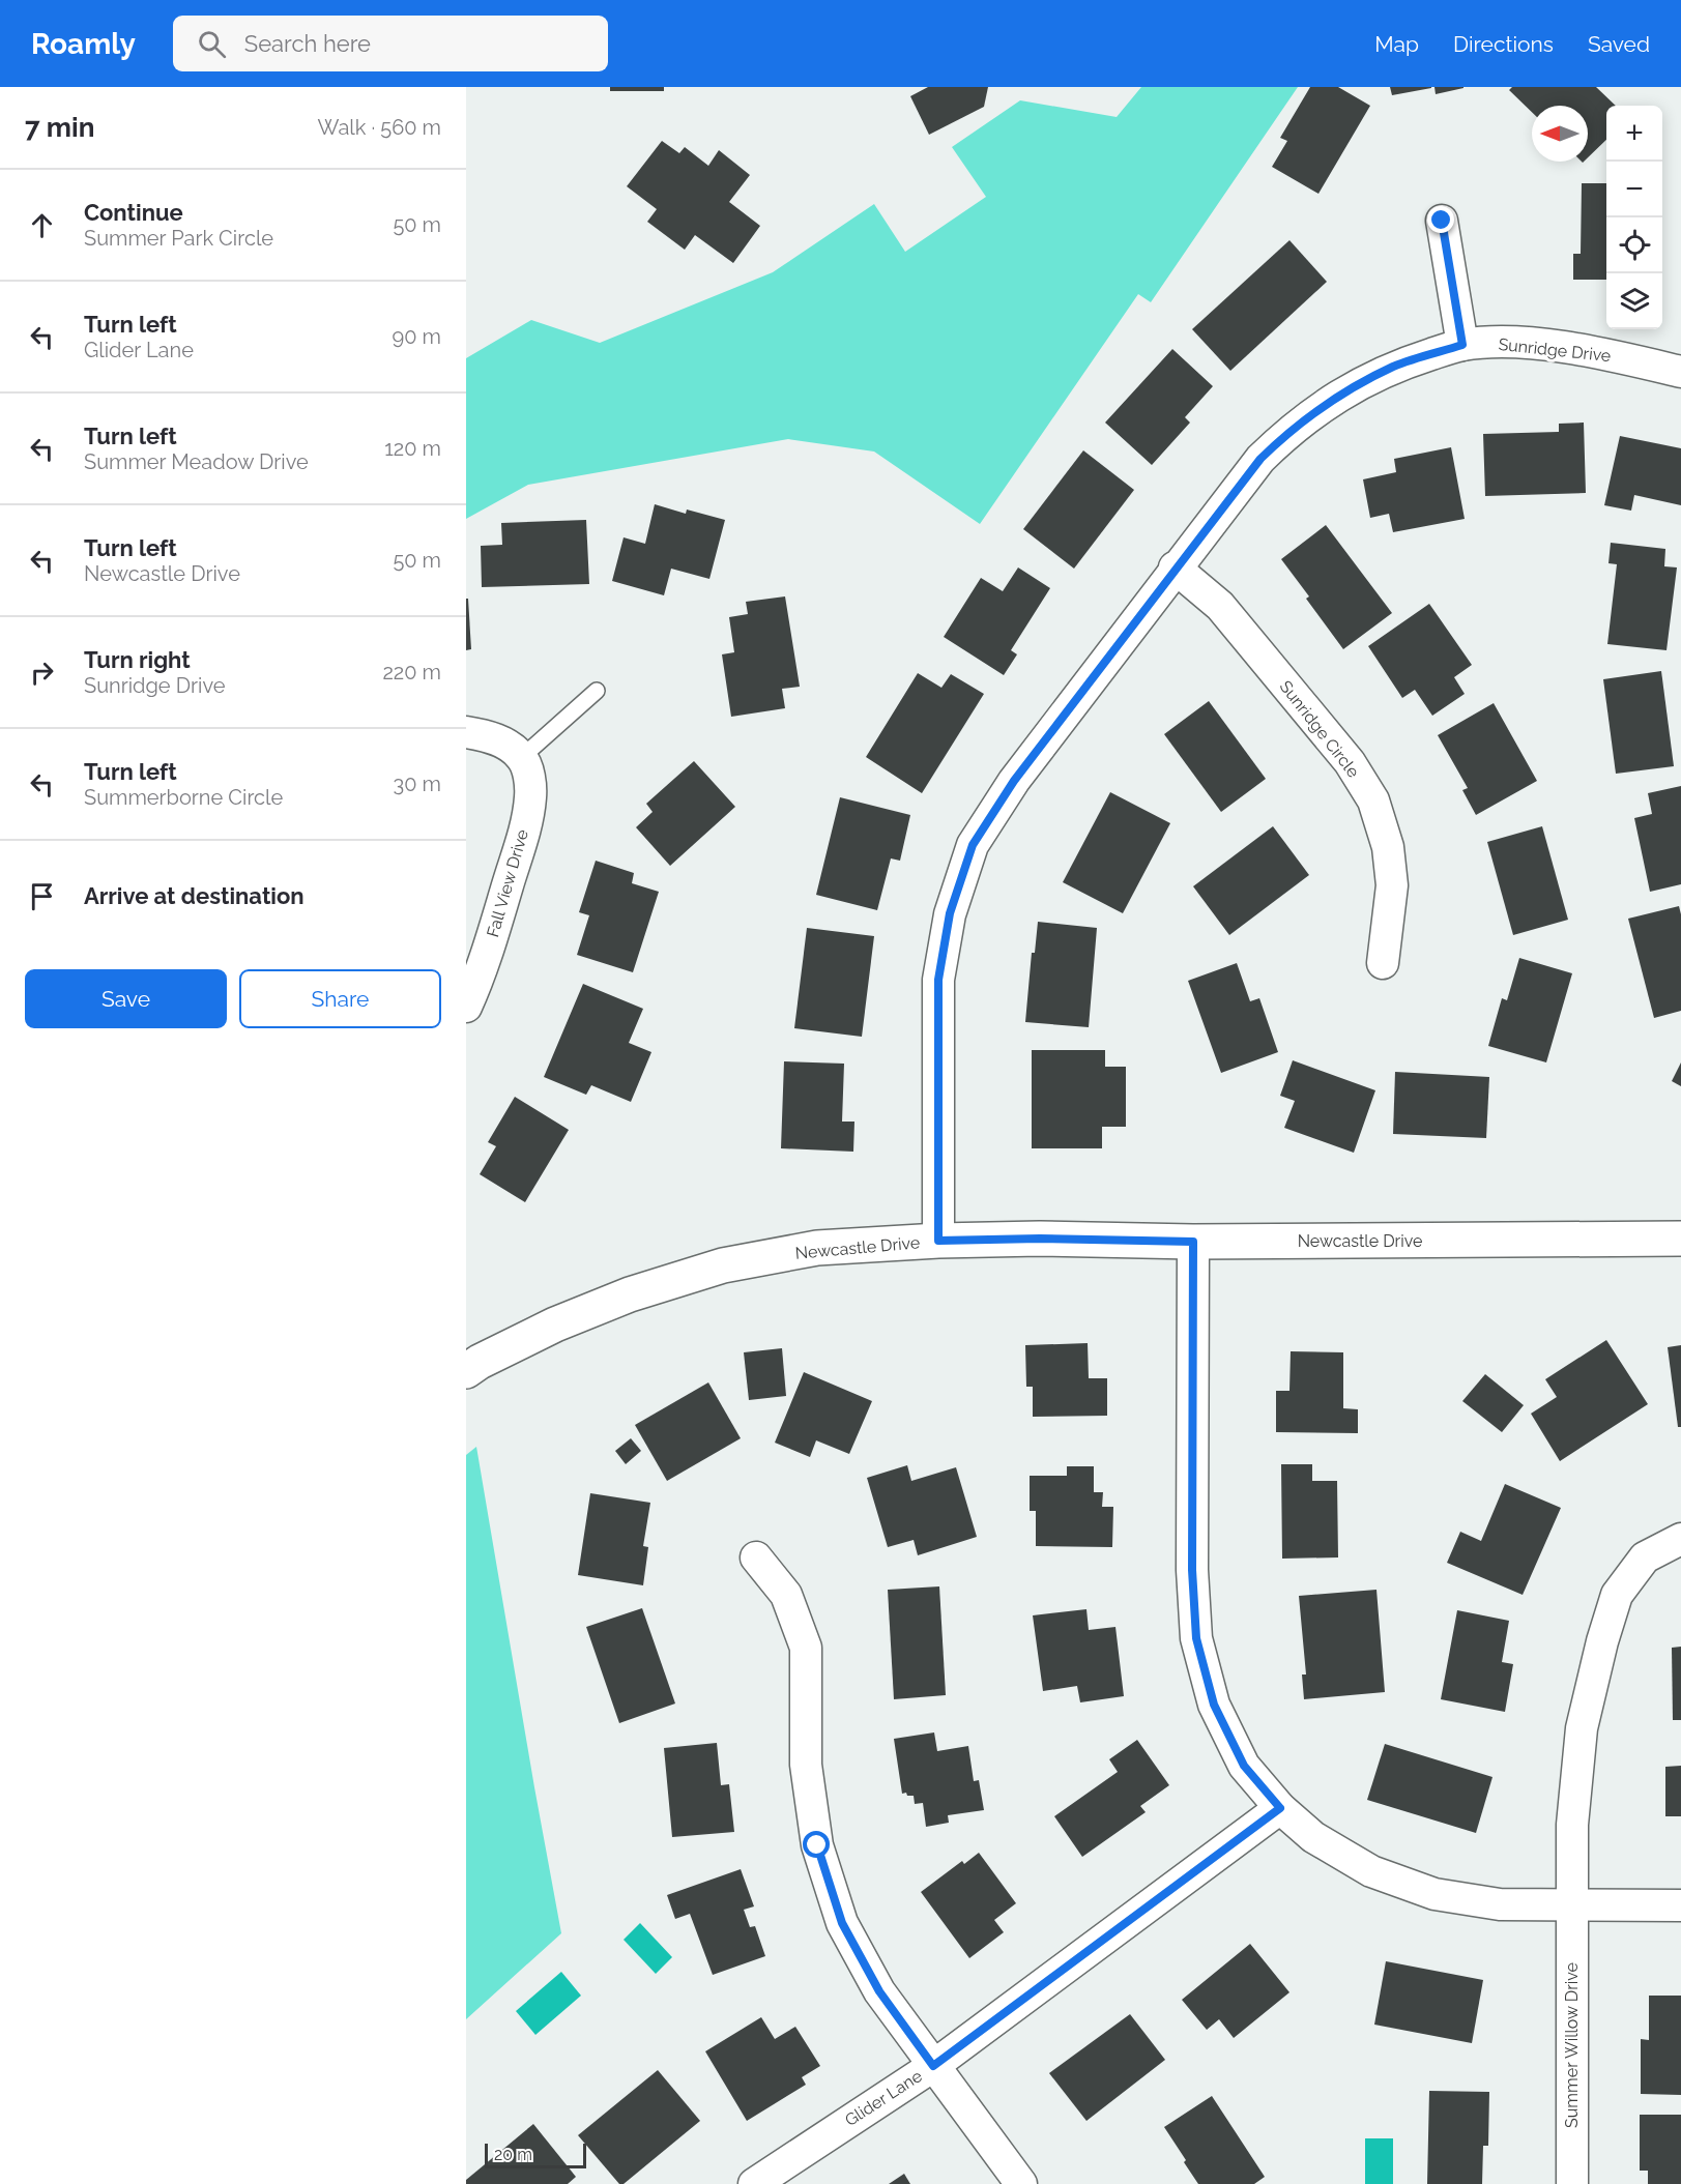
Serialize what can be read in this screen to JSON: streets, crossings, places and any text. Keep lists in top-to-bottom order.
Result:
{
  "streets": {
    "street": [
      "Sunridge Drive",
      "Sunridge Circle",
      "Fall View Drive",
      "Newcastle Drive",
      "Summer Willow Drive",
      "Glider Lane"
    ]
  },
  "crossings": [
    ["Sunridge Drive", "Sunridge Circle"],
    ["Sunridge Drive", "Newcastle Drive"]
  ],
  "scale_bar": "20 m",
  "north": "left",
  "page": {
    "header": "Roamly",
    "search": "Search here",
    "nav": ["Map", "Directions", "Saved"],
    "heading": ["7 min", "Walk · 560 m"],
    "map_buttons": ["+", "−"],
    "list": [
      ["Continue", "Summer Park Circle", "50 m"],
      ["Turn left", "Glider Lane", "90 m"],
      ["Turn left", "Summer Meadow Drive", "120 m"],
      ["Turn left", "Newcastle Drive", "50 m"],
      ["Turn right", "Sunridge Drive", "220 m"],
      ["Turn left", "Summerborne Circle", "30 m"],
      "Arrive at destination"
    ],
    "buttons": ["Save", "Share"],
    "scale": "20 m"
  }
}
